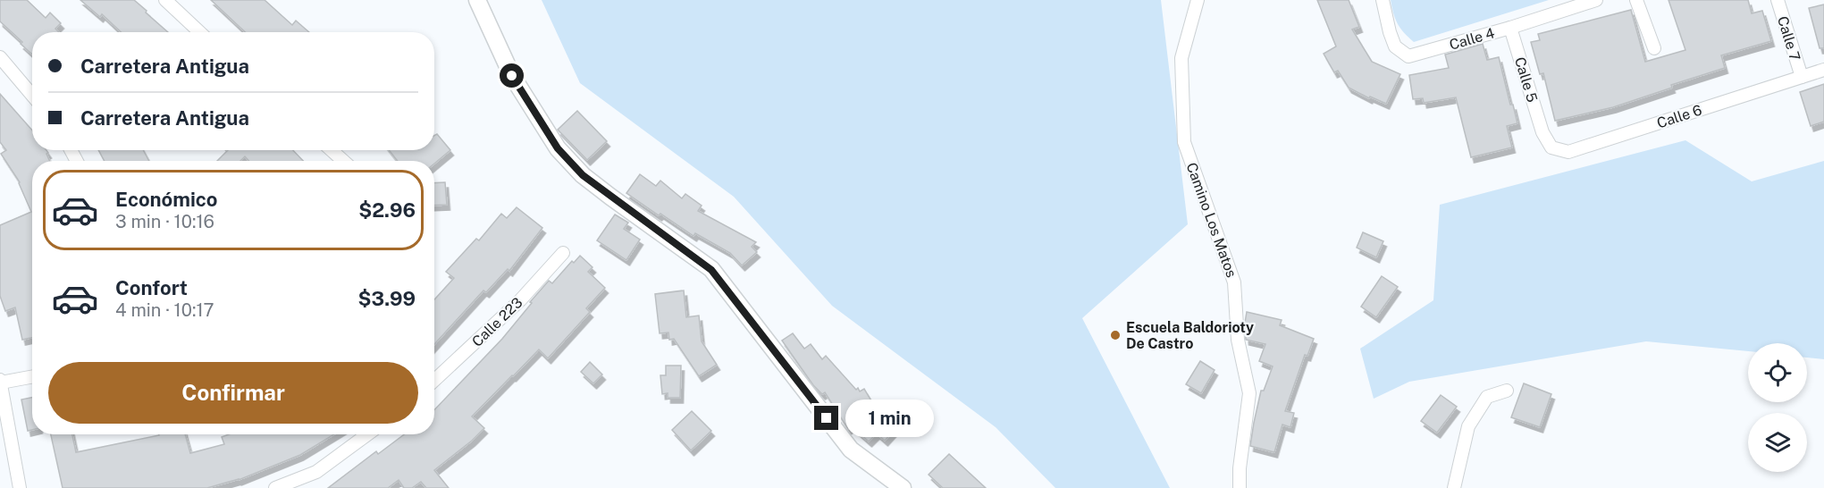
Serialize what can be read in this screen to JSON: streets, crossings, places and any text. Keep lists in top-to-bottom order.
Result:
{
  "streets": {
    "street": [
      "Calle 4",
      "Calle 7",
      "Calle 5",
      "Calle 6",
      "Camino Los Matos",
      "Calle 223"
    ]
  },
  "crossings": [
    ["Calle 4", "Calle 5"],
    ["Calle 7", "Calle 6"],
    ["Calle 5", "Calle 6"]
  ],
  "places": ["Escuela Baldorioty De Castro"],
  "page": {
    "banner": ["Carretera Antigua", "Carretera Antigua"],
    "list": [
      {
        "name": "Económico",
        "note": "3 min · 10:16",
        "value": "$2.96"
      },
      {
        "name": "Confort",
        "note": "4 min · 10:17",
        "value": "$3.99"
      }
    ],
    "buttons": "Confirmar",
    "bubble": "1 min"
  }
}
